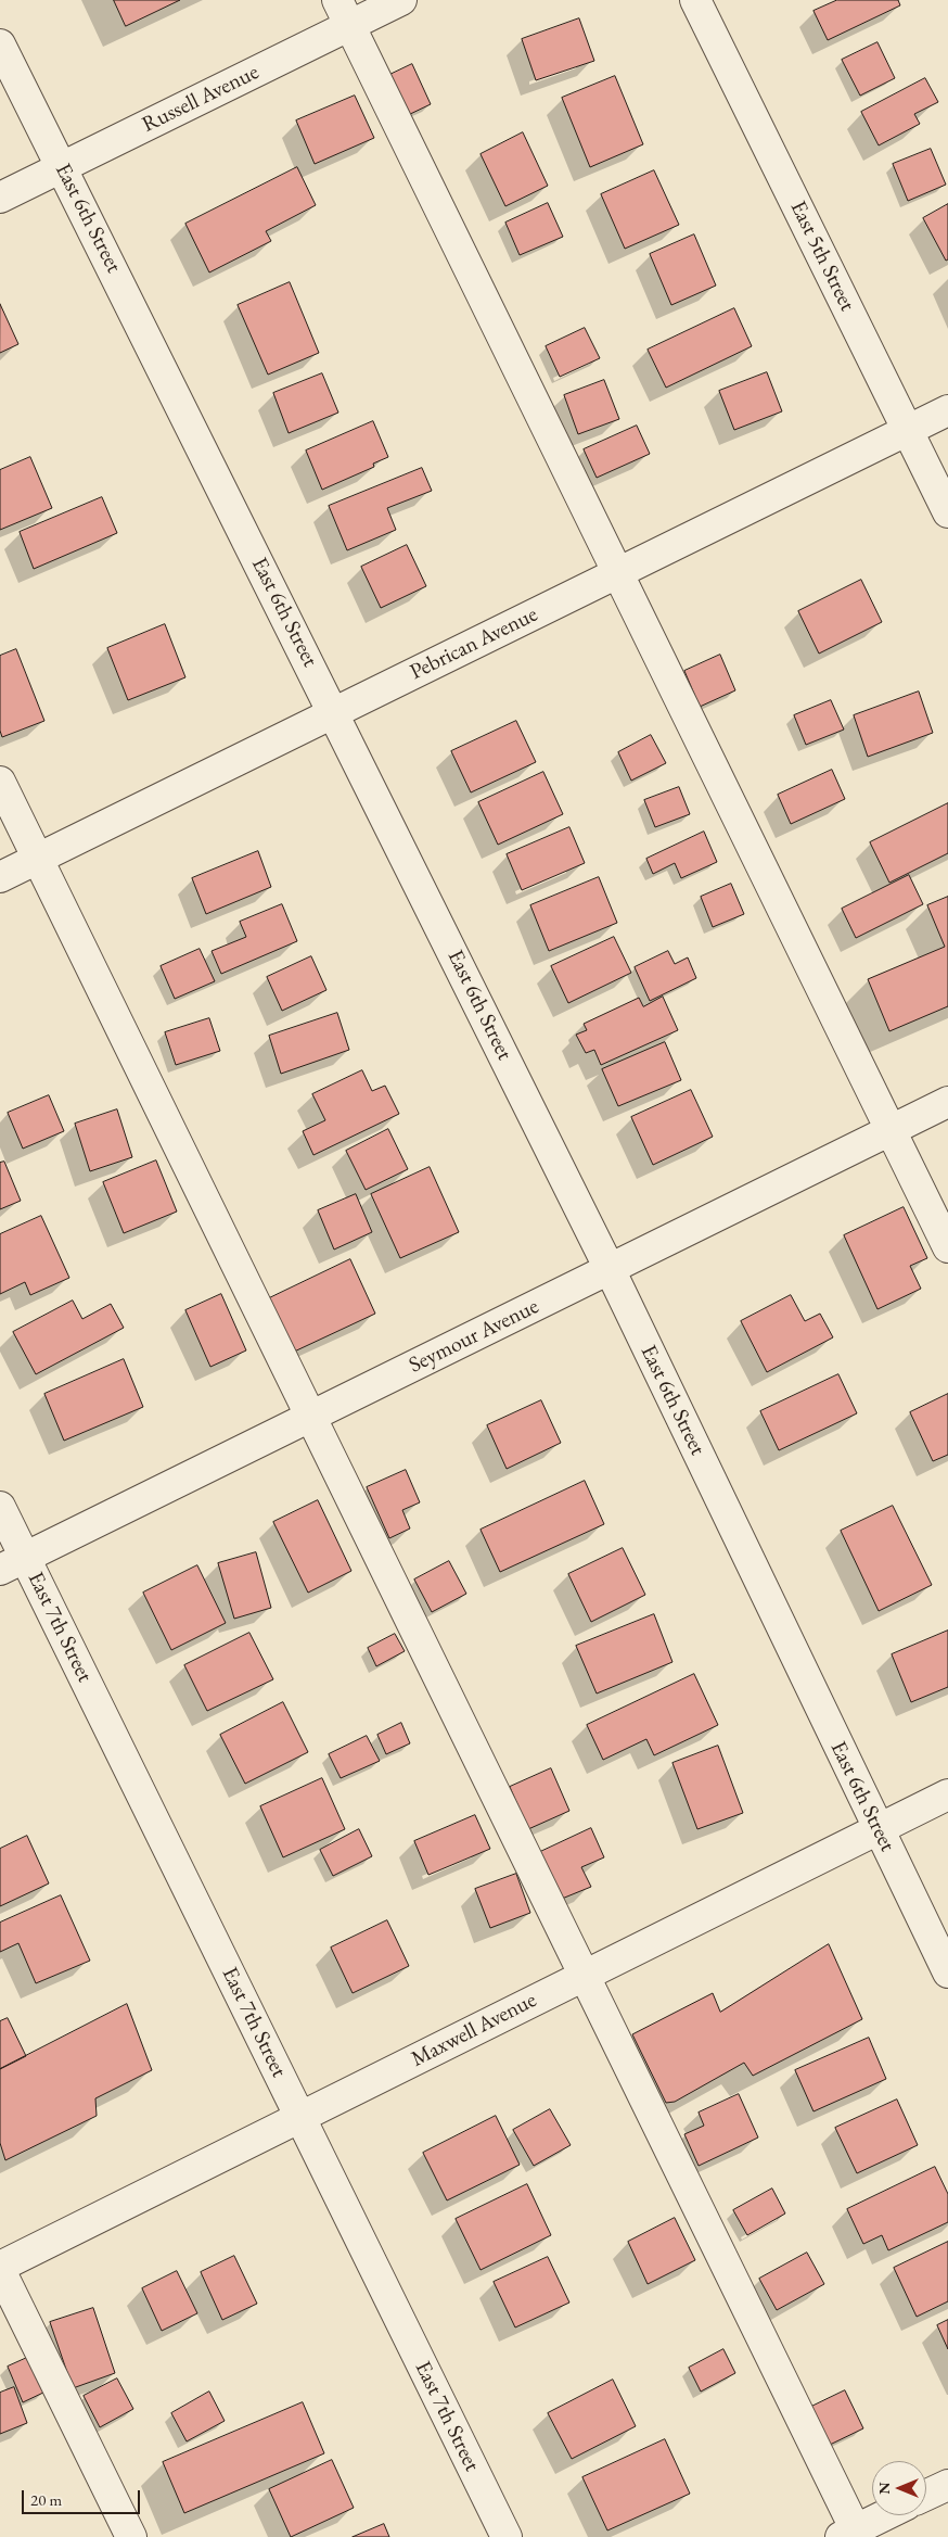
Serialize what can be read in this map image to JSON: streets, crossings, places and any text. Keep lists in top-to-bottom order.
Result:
{
  "streets": {
    "street": [
      "Russell Avenue",
      "East 6th Street",
      "East 5th Street",
      "Pebrican Avenue",
      "Seymour Avenue",
      "East 7th Street",
      "Maxwell Avenue"
    ]
  },
  "crossings": [
    ["Russell Avenue", "East 6th Street"],
    ["East 6th Street", "Pebrican Avenue"],
    ["East 6th Street", "Seymour Avenue"],
    ["East 6th Street", "Maxwell Avenue"],
    ["East 5th Street", "Pebrican Avenue"],
    ["Seymour Avenue", "East 7th Street"],
    ["East 7th Street", "Maxwell Avenue"]
  ],
  "scale_bar": "20 m",
  "north": "left"
}
